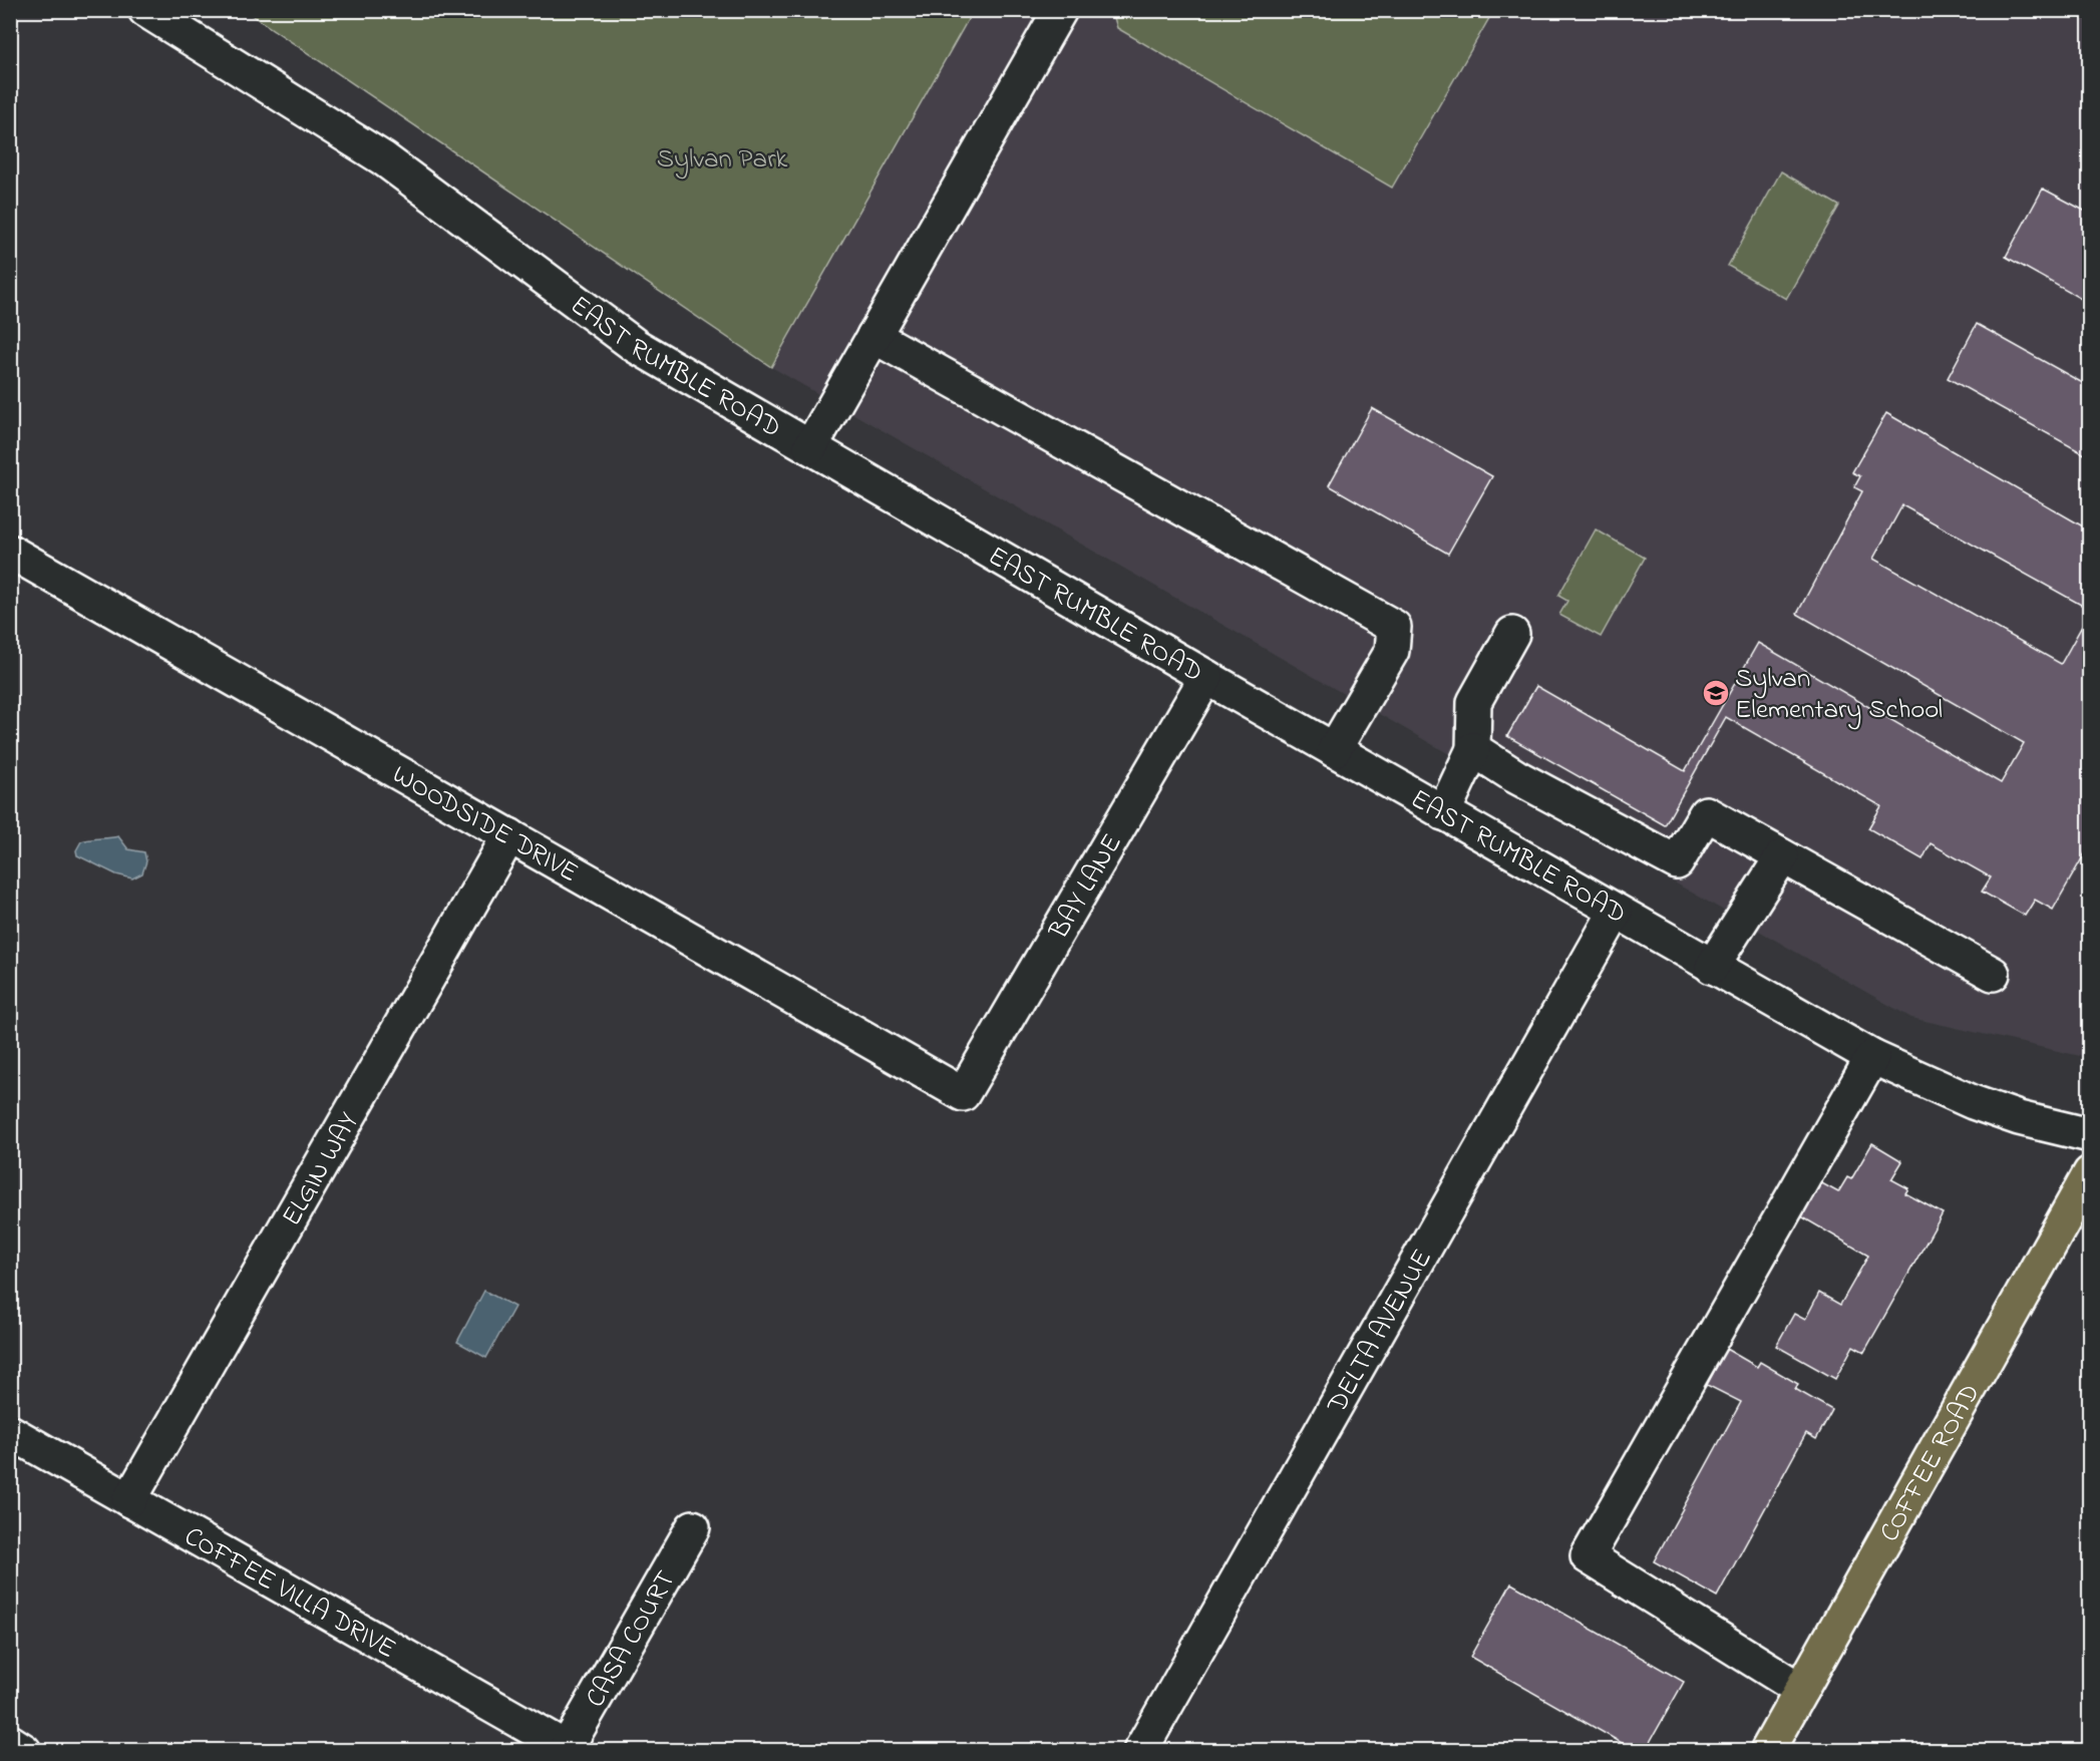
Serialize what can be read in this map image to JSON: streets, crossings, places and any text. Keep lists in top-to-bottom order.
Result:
{
  "streets": {
    "main road": ["COFFEE ROAD"],
    "street": [
      "EAST RUMBLE ROAD",
      "WOODSIDE DRIVE",
      "BAY LANE",
      "ELGIN WAY",
      "DELTA AVENUE",
      "COFFEE VILLA DRIVE",
      "CASA COURT"
    ]
  },
  "crossings": [
    ["EAST RUMBLE ROAD", "BAY LANE"],
    ["EAST RUMBLE ROAD", "DELTA AVENUE"],
    ["WOODSIDE DRIVE", "BAY LANE"],
    ["WOODSIDE DRIVE", "ELGIN WAY"],
    ["ELGIN WAY", "COFFEE VILLA DRIVE"],
    ["COFFEE VILLA DRIVE", "CASA COURT"]
  ],
  "parks": ["Sylvan Park"],
  "places": {
    "school or university": ["Sylvan Elementary School"]
  }
}
